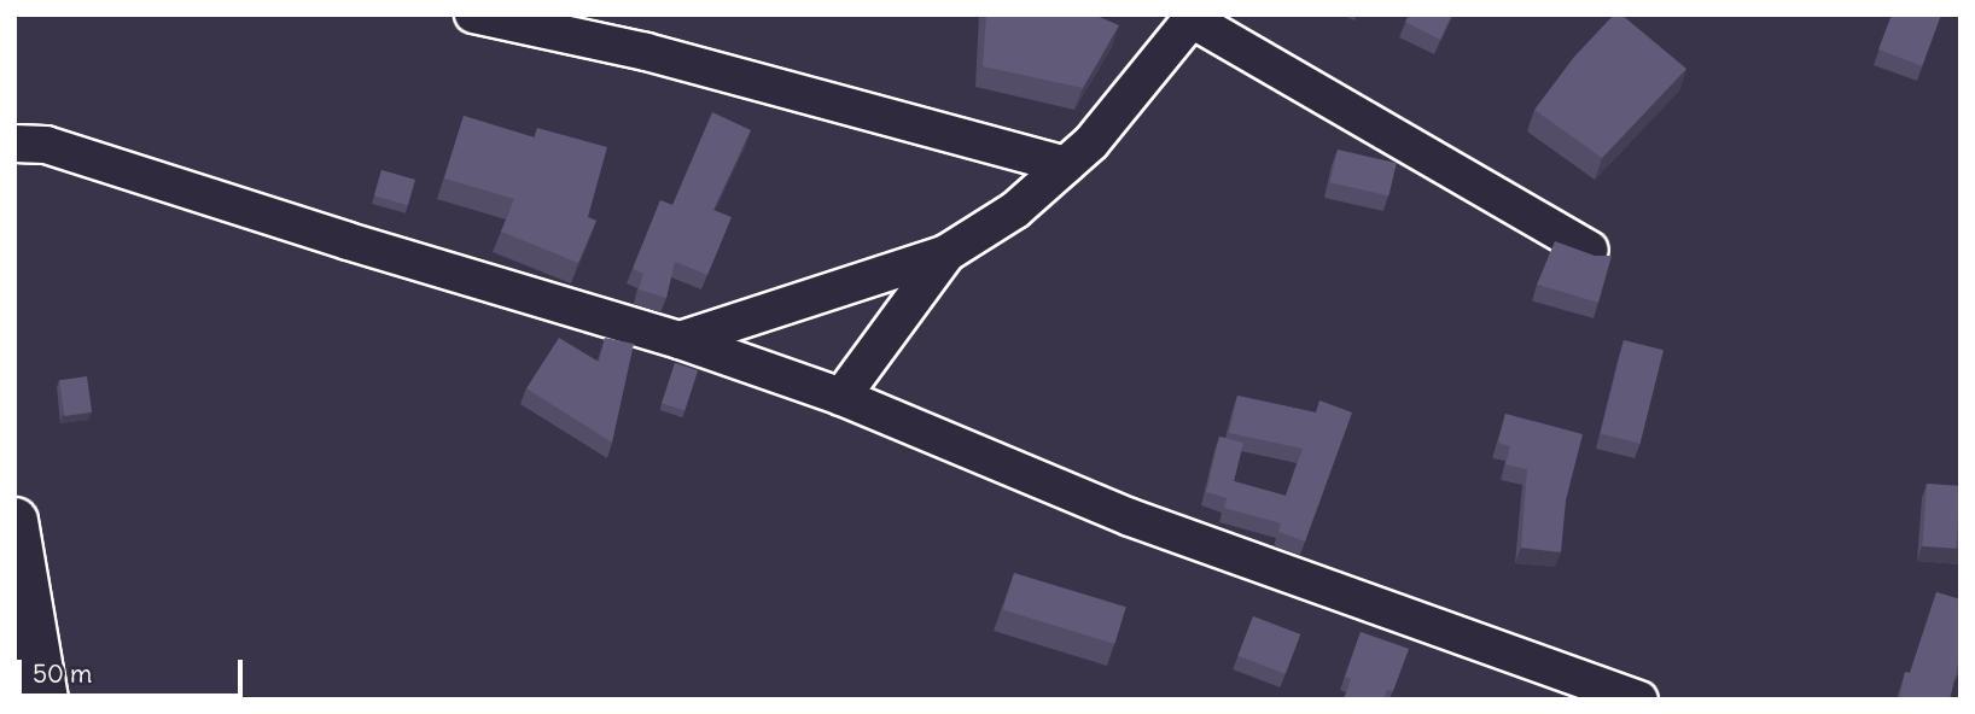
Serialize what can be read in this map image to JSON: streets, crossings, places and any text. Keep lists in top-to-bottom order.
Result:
{
  "scale_bar": "50 m"
}
